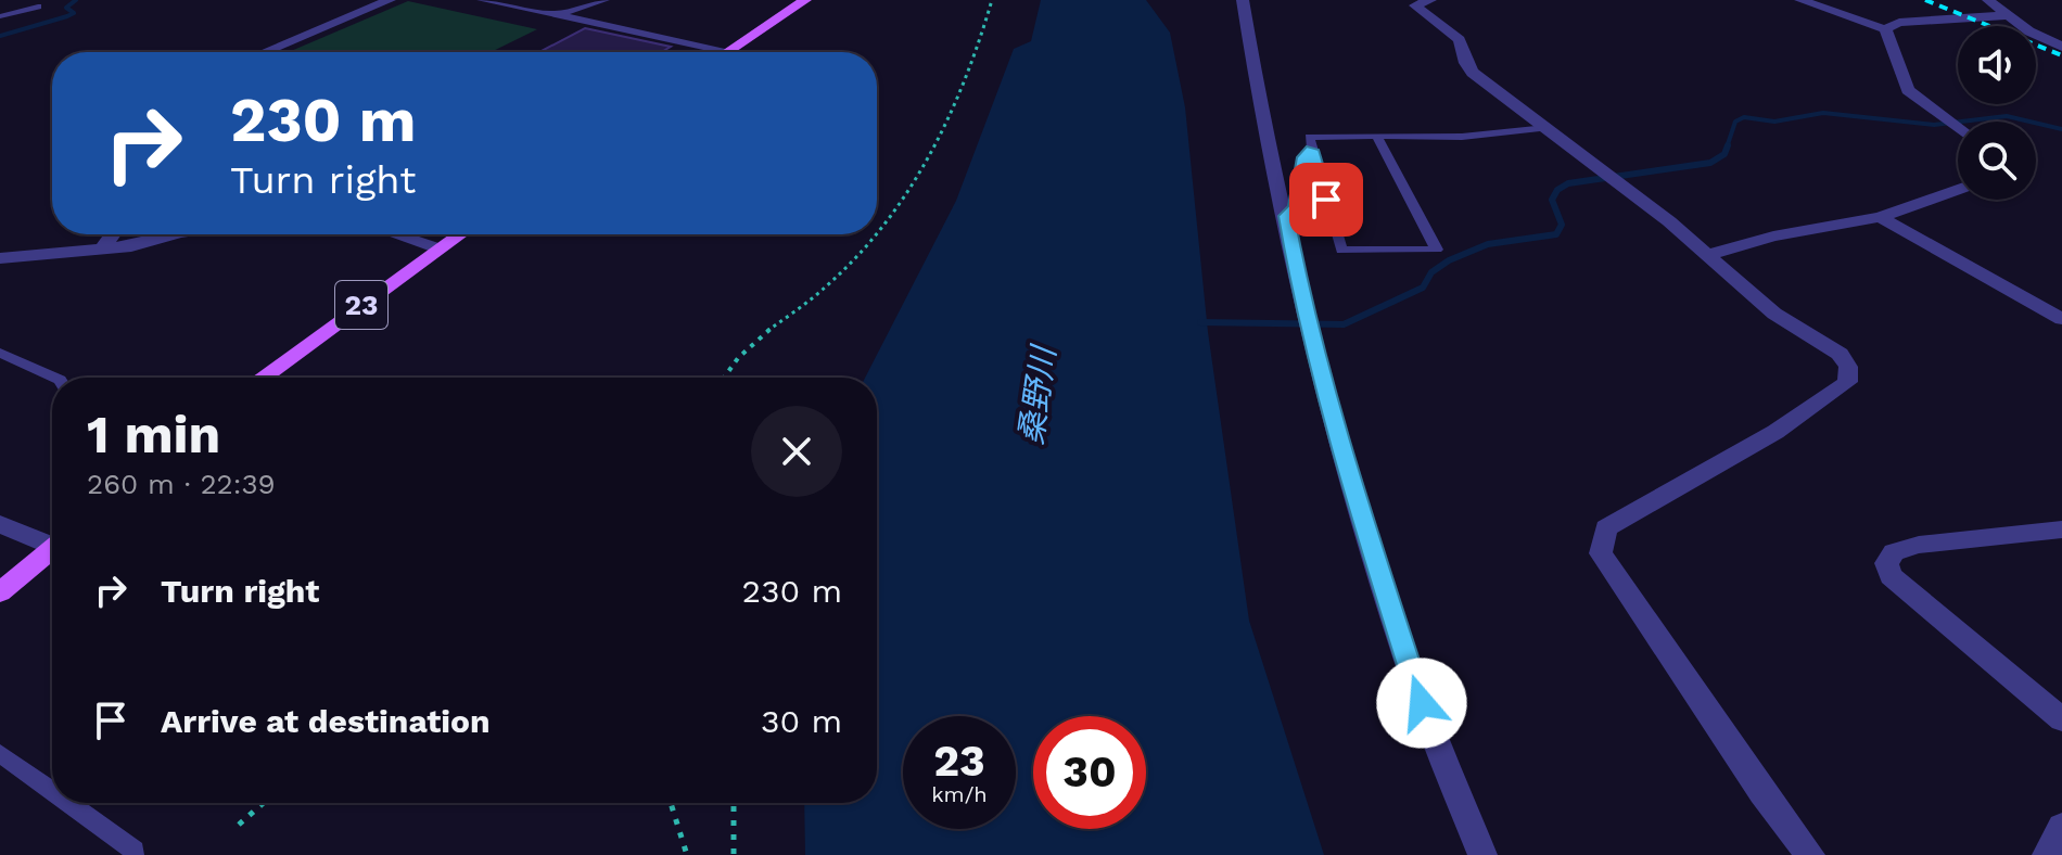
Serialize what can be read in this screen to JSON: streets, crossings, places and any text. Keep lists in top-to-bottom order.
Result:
{
  "streets": {
    "main road": ["23"]
  },
  "water": ["桑野川"],
  "page": {
    "turn": ["230 m", "Turn right"],
    "heading": ["1 min", "260 m · 22:39"],
    "list": [
      {
        "name": "Turn right",
        "value": "230 m"
      },
      {
        "name": "Arrive at destination",
        "value": "30 m"
      }
    ],
    "speed": "23 km/h",
    "limit": "30"
  }
}
